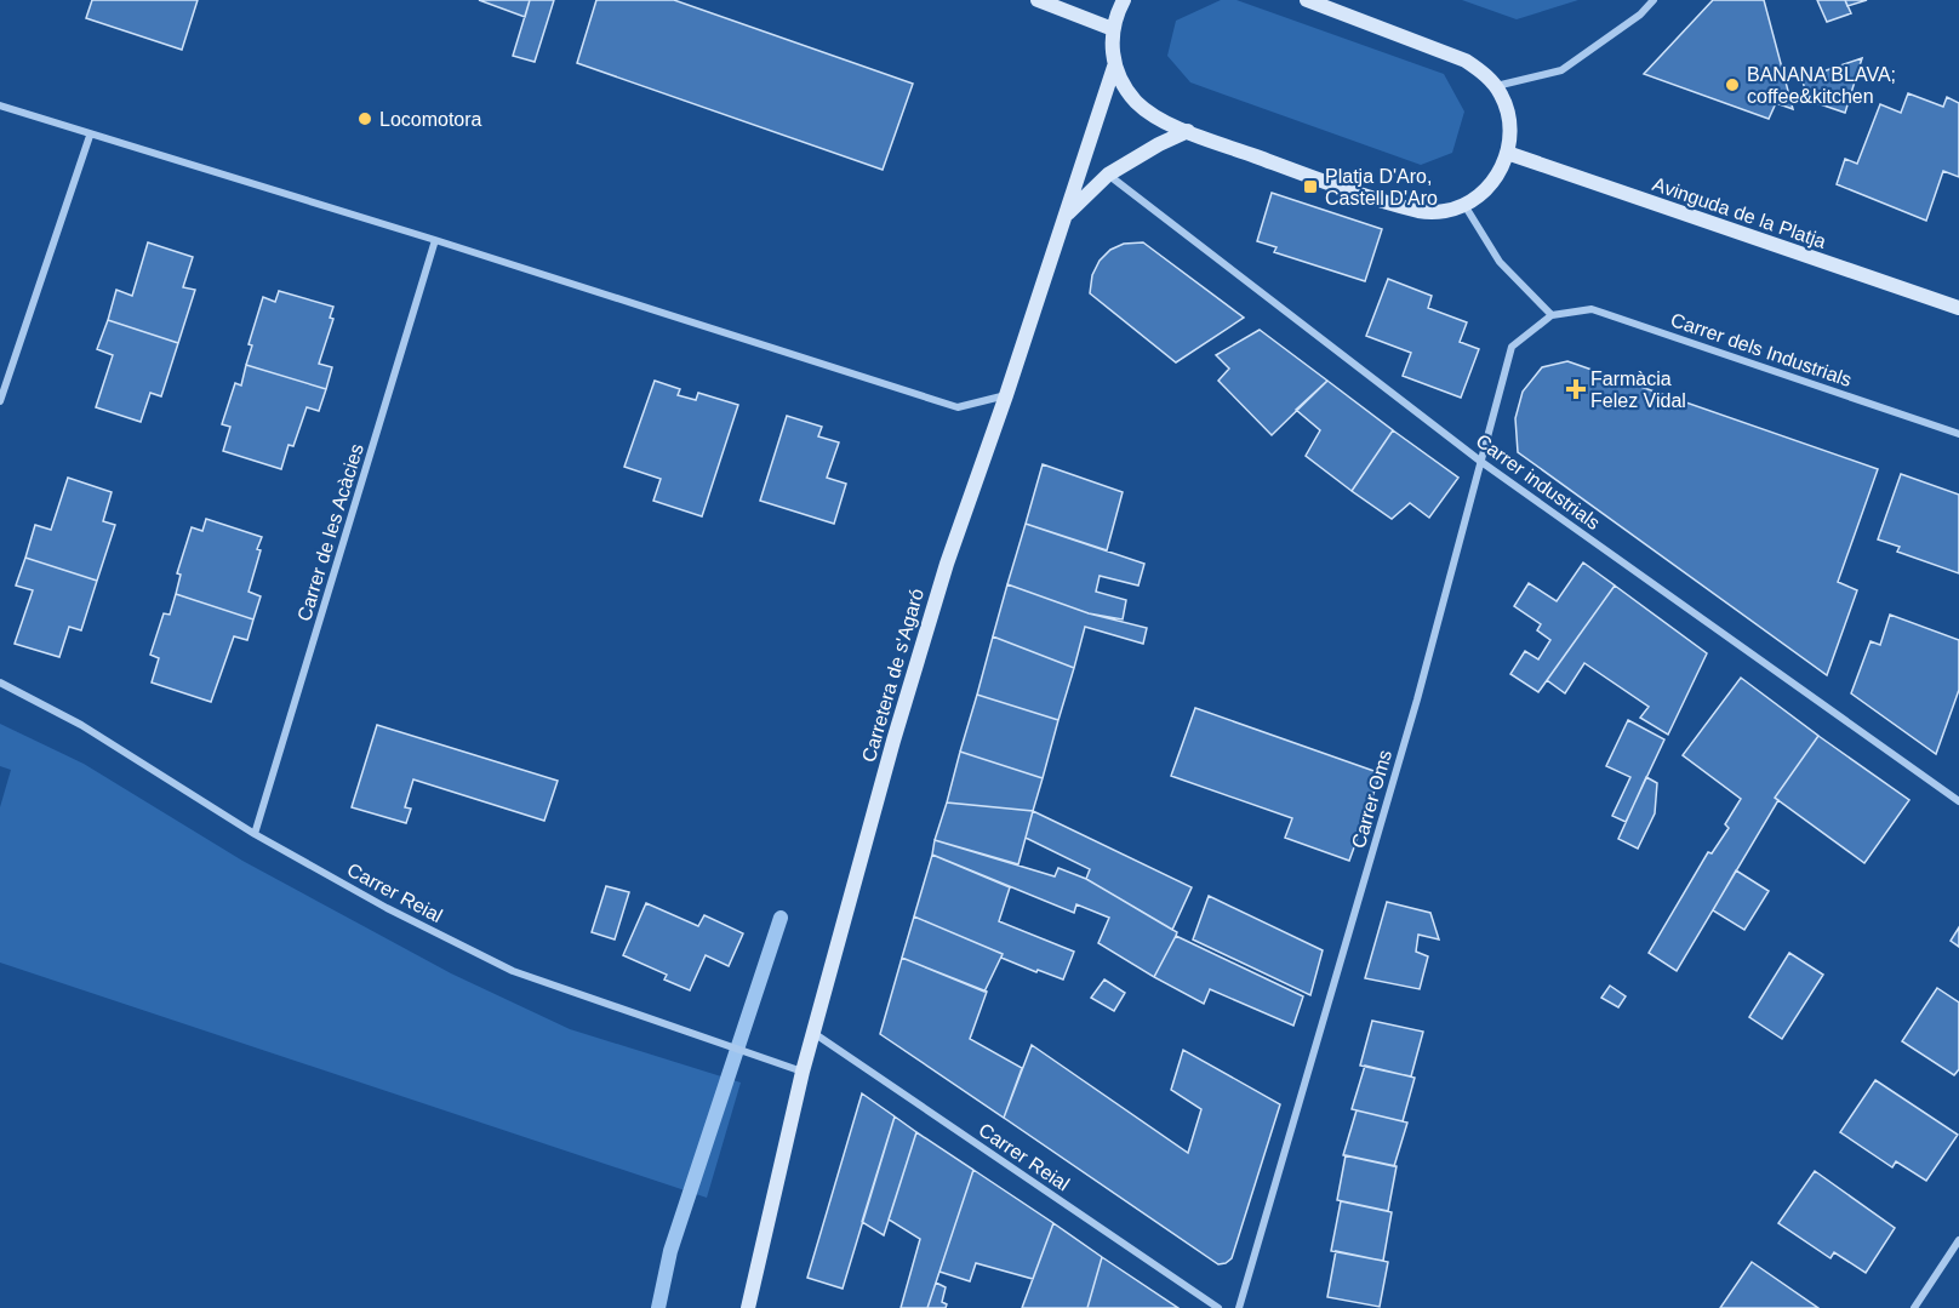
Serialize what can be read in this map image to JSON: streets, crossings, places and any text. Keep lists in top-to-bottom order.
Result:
{
  "streets": {
    "street": [
      "Avinguda de la Platja",
      "Carrer dels Industrials",
      "Carrer industrials",
      "Carrer de les Acàcies",
      "Carretera de s'Agaró",
      "Carrer Oms",
      "Carrer Reial"
    ]
  },
  "crossings": [
    ["Carrer dels Industrials", "Carrer Oms"],
    ["Carrer industrials", "Carrer Oms"],
    ["Carrer de les Acàcies", "Carrer Reial"],
    ["Carretera de s'Agaró", "Carrer Reial"]
  ],
  "places": {
    "other": ["BANANA BLAVA; coffee&kitchen", "Locomotora"],
    "transit": ["Platja D'Aro, Castell D'Aro"],
    "health": ["Farmàcia Felez Vidal"]
  }
}
